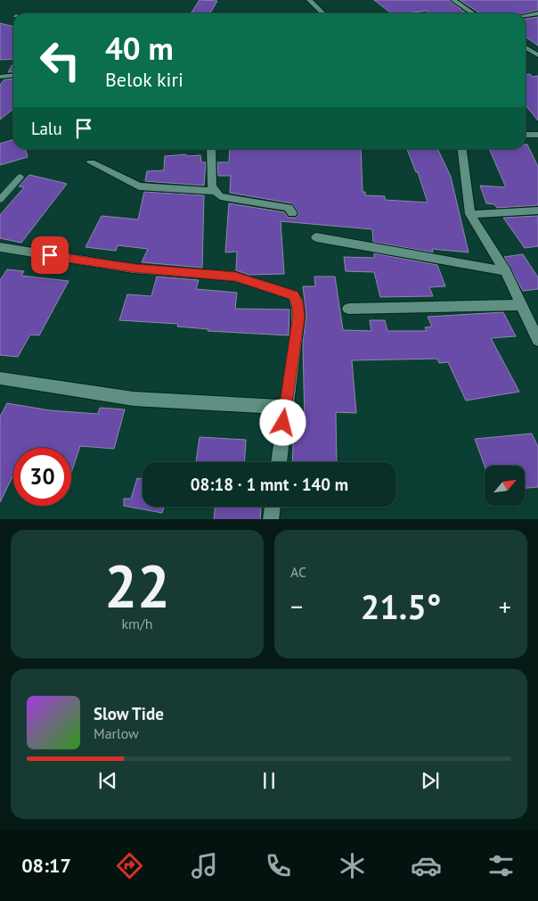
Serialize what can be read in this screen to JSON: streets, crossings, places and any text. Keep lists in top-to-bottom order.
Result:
{
  "north": "top right",
  "page": {
    "turn": ["40 m", "Belok kiri"],
    "then": "Lalu",
    "limit": "30",
    "trip": "08:18 · 1 mnt · 140 m",
    "tile": [
      ["22", "km/h"],
      "AC"
    ],
    "heat": ["−", "21.5°", "+"],
    "song": ["Slow Tide", "Marlow"],
    "tabs": "08:17"
  }
}
